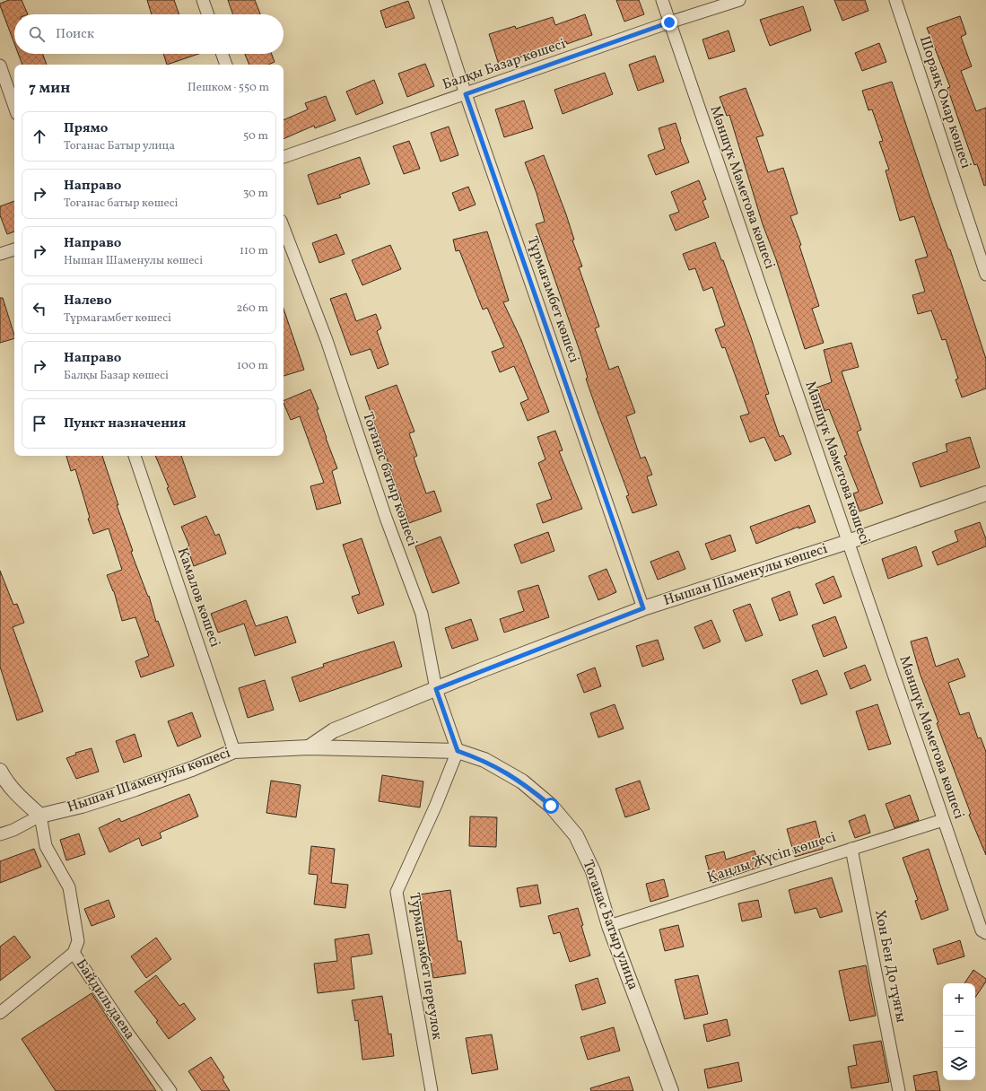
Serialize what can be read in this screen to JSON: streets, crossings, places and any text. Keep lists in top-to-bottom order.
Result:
{
  "streets": {
    "street": [
      "Балқы Базар көшесі",
      "Шораяқ Омар көшесі",
      "Мәншүк Мәметова көшесі",
      "Тұрмағамбет көшесі",
      "Тоғанас батыр көшесі",
      "Нышан Шаменулы көшесі",
      "Камалов көшесі",
      "Қаңлы Жүсіп көшесі",
      "Тоганас Батыр улица",
      "Турмагамбет переулок",
      "Хон Бен До тұяғы",
      "Байдильдаева"
    ]
  },
  "crossings": [
    ["Балқы Базар көшесі", "Мәншүк Мәметова көшесі"],
    ["Балқы Базар көшесі", "Тұрмағамбет көшесі"],
    ["Мәншүк Мәметова көшесі", "Нышан Шаменулы көшесі"],
    ["Мәншүк Мәметова көшесі", "Қаңлы Жүсіп көшесі"],
    ["Тұрмағамбет көшесі", "Нышан Шаменулы көшесі"],
    ["Тоғанас батыр көшесі", "Нышан Шаменулы көшесі"],
    ["Тоғанас батыр көшесі", "Тоганас Батыр улица"],
    ["Тоғанас батыр көшесі", "Турмагамбет переулок"],
    ["Нышан Шаменулы көшесі", "Камалов көшесі"],
    ["Нышан Шаменулы көшесі", "Тоганас Батыр улица"],
    ["Нышан Шаменулы көшесі", "Байдильдаева"],
    ["Қаңлы Жүсіп көшесі", "Тоганас Батыр улица"],
    ["Қаңлы Жүсіп көшесі", "Хон Бен До тұяғы"],
    ["Тоганас Батыр улица", "Турмагамбет переулок"]
  ],
  "page": {
    "search": "Поиск",
    "heading": ["7 мин", "Пешком · 550 m"],
    "list": [
      ["Прямо", "Тоганас Батыр улица", "50 m"],
      ["Направо", "Тоғанас батыр көшесі", "30 m"],
      ["Направо", "Нышан Шаменулы көшесі", "110 m"],
      ["Налево", "Тұрмағамбет көшесі", "260 m"],
      ["Направо", "Балқы Базар көшесі", "100 m"],
      "Пункт назначения"
    ],
    "map_buttons": ["+", "−"]
  }
}
